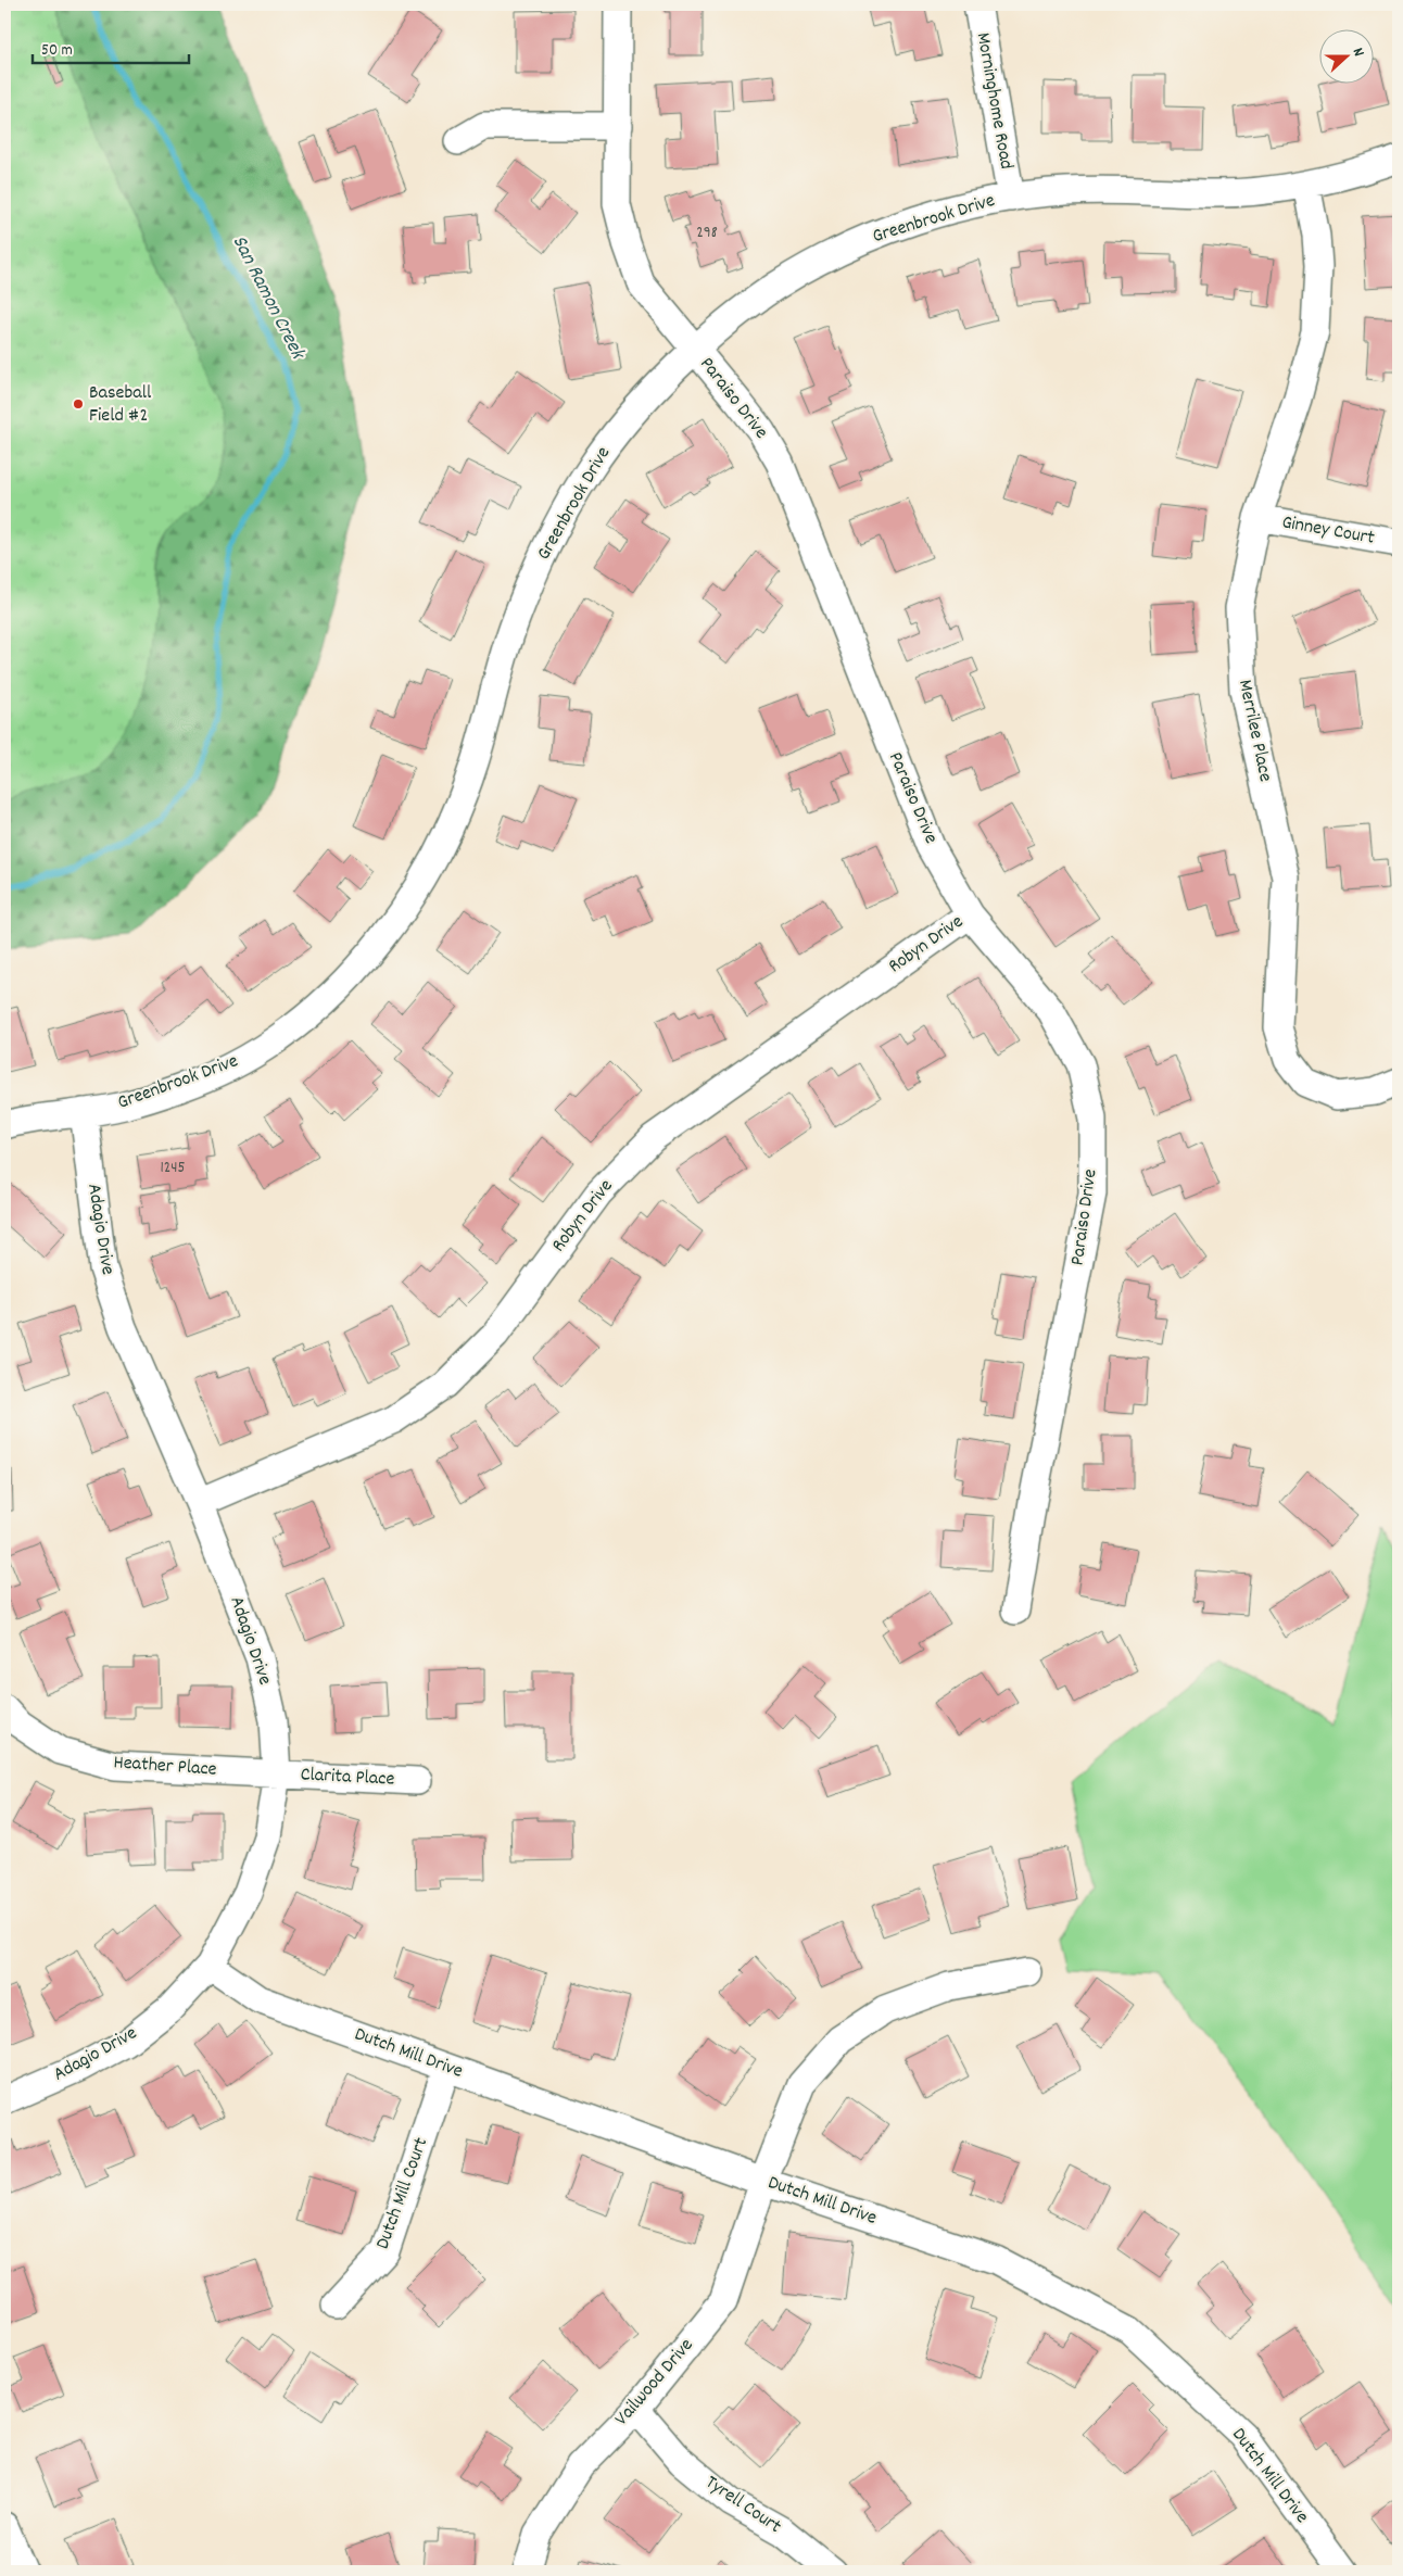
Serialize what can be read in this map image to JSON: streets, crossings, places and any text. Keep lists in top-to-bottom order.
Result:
{
  "streets": {
    "street": [
      "Morninghome Road",
      "Greenbrook Drive",
      "Paraiso Drive",
      "Ginney Court",
      "Merrilee Place",
      "Robyn Drive",
      "Adagio Drive",
      "Heather Place",
      "Clarita Place",
      "Dutch Mill Drive",
      "Dutch Mill Court",
      "Vailwood Drive",
      "Tyrell Court"
    ]
  },
  "crossings": [
    ["Morninghome Road", "Greenbrook Drive"],
    ["Greenbrook Drive", "Paraiso Drive"],
    ["Greenbrook Drive", "Merrilee Place"],
    ["Greenbrook Drive", "Adagio Drive"],
    ["Paraiso Drive", "Robyn Drive"],
    ["Ginney Court", "Merrilee Place"],
    ["Robyn Drive", "Adagio Drive"],
    ["Adagio Drive", "Heather Place"],
    ["Adagio Drive", "Clarita Place"],
    ["Adagio Drive", "Dutch Mill Drive"],
    ["Heather Place", "Clarita Place"],
    ["Dutch Mill Drive", "Dutch Mill Court"],
    ["Dutch Mill Drive", "Vailwood Drive"],
    ["Vailwood Drive", "Tyrell Court"]
  ],
  "water": ["San Ramon Creek"],
  "places": ["Baseball Field #2"],
  "house_numbers": ["298", "1245"],
  "scale_bar": "50 m",
  "north": "right"
}
